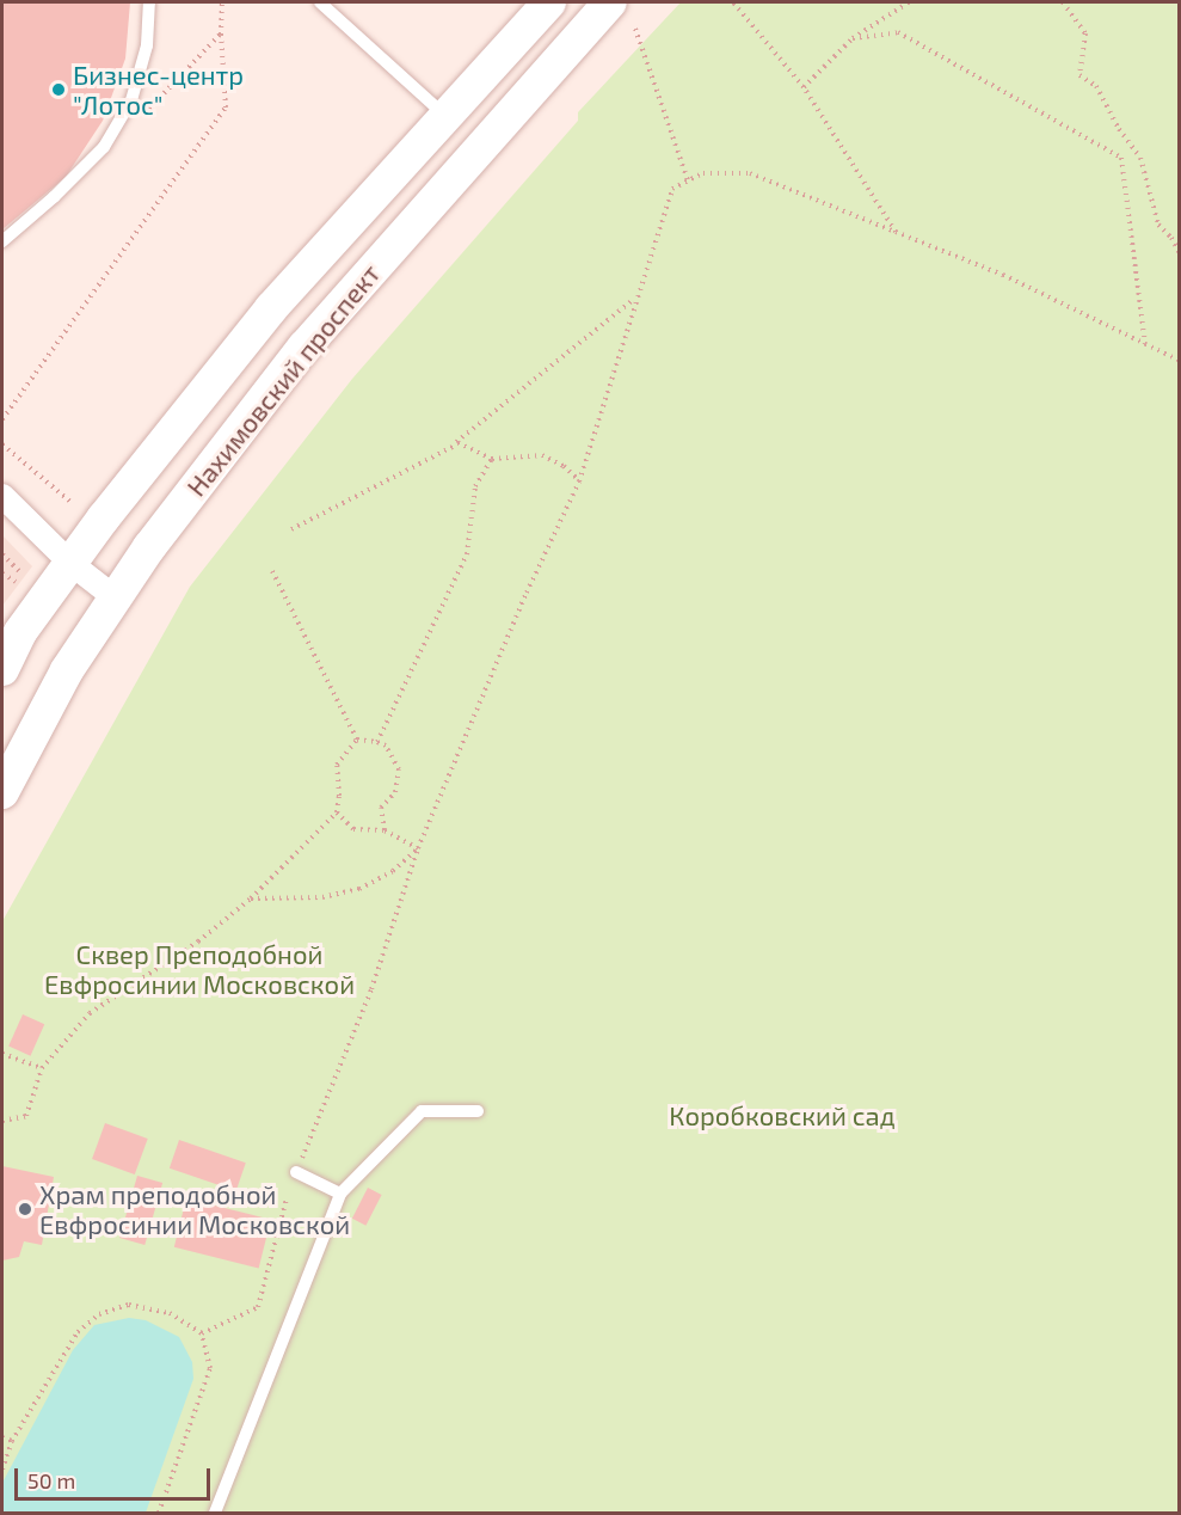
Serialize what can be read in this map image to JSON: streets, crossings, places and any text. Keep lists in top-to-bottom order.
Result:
{
  "streets": {
    "main road": ["Нахимовский проспект"]
  },
  "parks": ["Сквер Преподобной Евфросинии Московской", "Коробковский сад"],
  "places": ["Бизнес-центр \"Лотос\"", "Храм преподобной Евфросинии Московской"],
  "scale_bar": "50 m"
}
